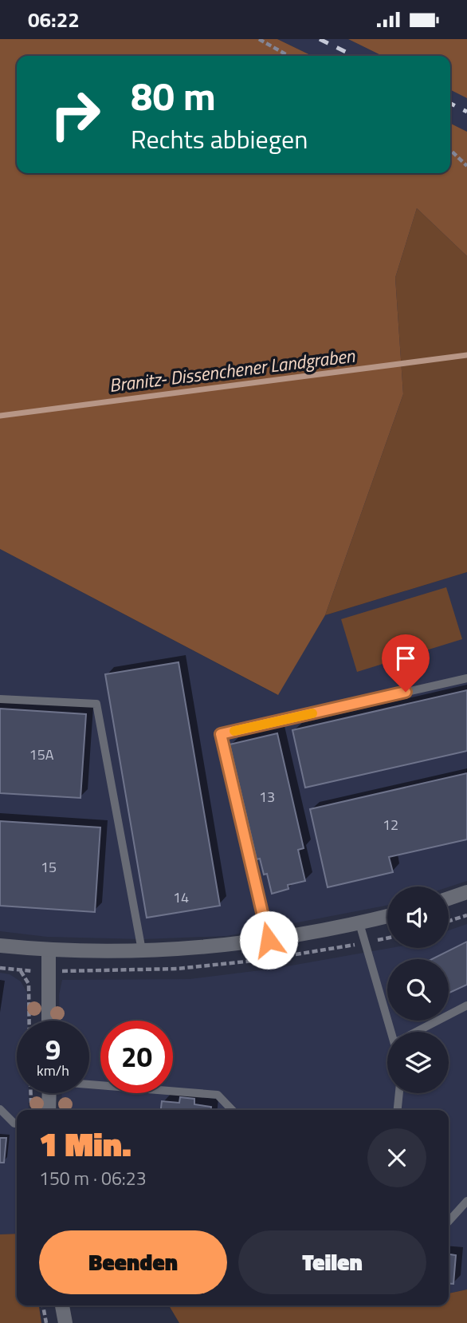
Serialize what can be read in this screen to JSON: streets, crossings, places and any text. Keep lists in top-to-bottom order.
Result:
{
  "water": ["Branitz- Dissenchener Landgraben"],
  "house_numbers": [
    "15A",
    "13",
    "12",
    "15",
    "14"
  ],
  "page": {
    "status": "06:22",
    "turn": ["80 m", "Rechts abbiegen"],
    "speed": "9 km/h",
    "limit": "20",
    "heading": ["1 Min.", "150 m · 06:23"],
    "buttons": ["Beenden", "Teilen"]
  }
}
